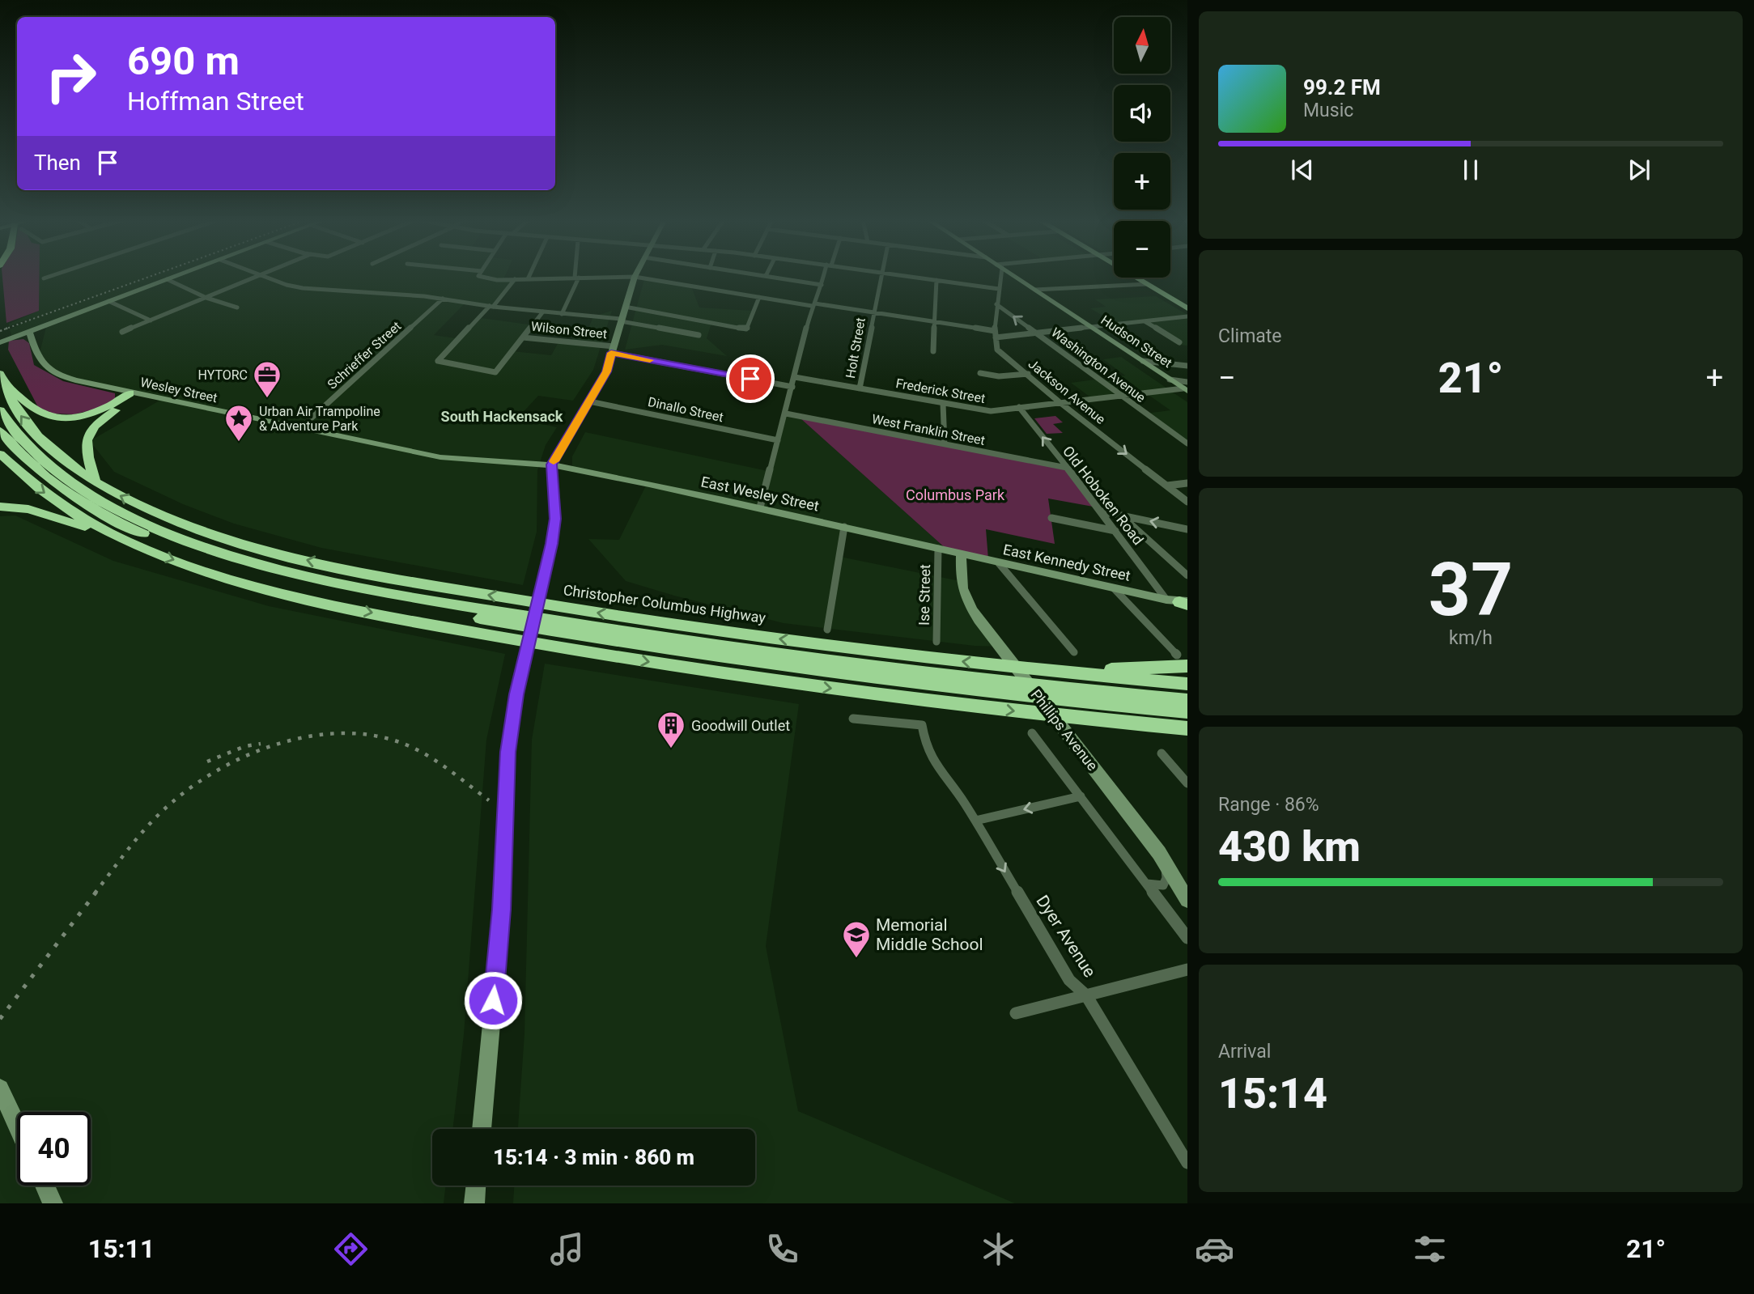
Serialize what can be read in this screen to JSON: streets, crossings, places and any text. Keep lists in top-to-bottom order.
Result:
{
  "streets": {
    "highway": ["Christopher Columbus Highway"],
    "street": [
      "Wilson Street",
      "Hudson Street",
      "Holt Street",
      "Schrieffer Street",
      "Washington Avenue",
      "Wesley Street",
      "Frederick Street",
      "Jackson Avenue",
      "Dinallo Street",
      "West Franklin Street",
      "East Wesley Street",
      "Old Hoboken Road",
      "East Kennedy Street",
      "Ise Street",
      "Phillips Avenue",
      "Dyer Avenue"
    ]
  },
  "crossings": [
    ["Hudson Street", "Frederick Street"],
    ["Holt Street", "Frederick Street"],
    ["Schrieffer Street", "Wesley Street"],
    ["Washington Avenue", "Frederick Street"],
    ["Wesley Street", "East Wesley Street"],
    ["Frederick Street", "Jackson Avenue"],
    ["Frederick Street", "Old Hoboken Road"],
    ["West Franklin Street", "Old Hoboken Road"],
    ["East Wesley Street", "East Kennedy Street"],
    ["East Wesley Street", "Ise Street"],
    ["East Wesley Street", "Phillips Avenue"],
    ["Old Hoboken Road", "East Kennedy Street"],
    ["East Kennedy Street", "Phillips Avenue"]
  ],
  "one_way": ["Jackson Avenue", "Dyer Avenue"],
  "districts": ["South Hackensack"],
  "parks": ["Columbus Park"],
  "places": {
    "office": ["HYTORC"],
    "place": ["Urban Air Trampoline & Adventure Park"],
    "building": ["Goodwill Outlet"],
    "school or university": ["Memorial Middle School"]
  },
  "north": "top",
  "page": {
    "map_buttons": ["+", "−"],
    "turn": ["690 m", "Hoffman Street"],
    "song": ["99.2 FM", "Music"],
    "then": "Then",
    "tile": [
      "Climate",
      ["37", "km/h"],
      ["Range · 86%", "430 km"],
      ["Arrival", "15:14"]
    ],
    "heat": ["−", "21°", "+"],
    "limit": "40",
    "trip": "15:14 · 3 min · 860 m",
    "tabs": ["15:11", "21°"]
  }
}
